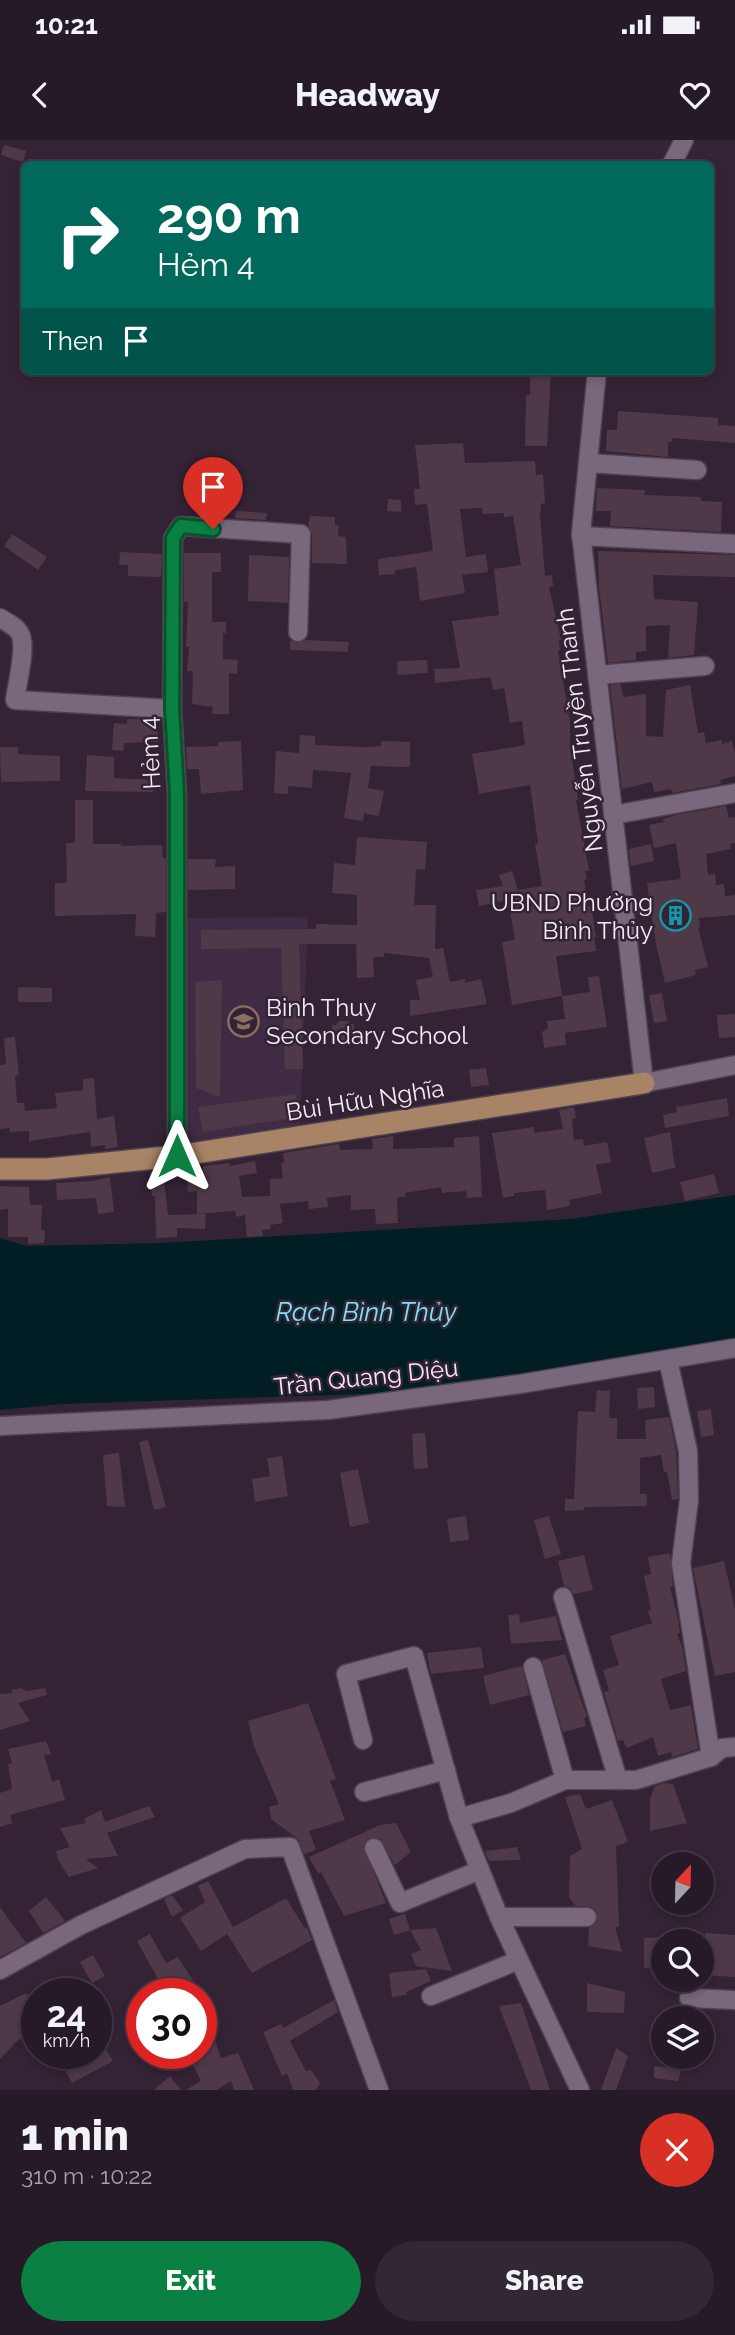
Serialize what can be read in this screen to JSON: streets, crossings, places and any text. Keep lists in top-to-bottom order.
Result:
{
  "streets": {
    "main road": ["Bùi Hữu Nghĩa"],
    "street": ["Nguyễn Truyền Thanh", "Hẻm 4", "Trần Quang Diệu"]
  },
  "crossings": [
    ["Nguyễn Truyền Thanh", "Bùi Hữu Nghĩa"],
    ["Hẻm 4", "Bùi Hữu Nghĩa"]
  ],
  "water": ["Rạch Bình Thủy"],
  "places": {
    "building": ["UBND Phường Bình Thủy"],
    "school or university": ["Binh Thuy Secondary School"]
  },
  "north": "top",
  "page": {
    "status": "10:21",
    "header": "Headway",
    "turn": ["290 m", "Hẻm 4"],
    "then": "Then",
    "speed": "24 km/h",
    "limit": "30",
    "heading": ["1 min", "310 m · 10:22"],
    "buttons": ["Exit", "Share"]
  }
}
